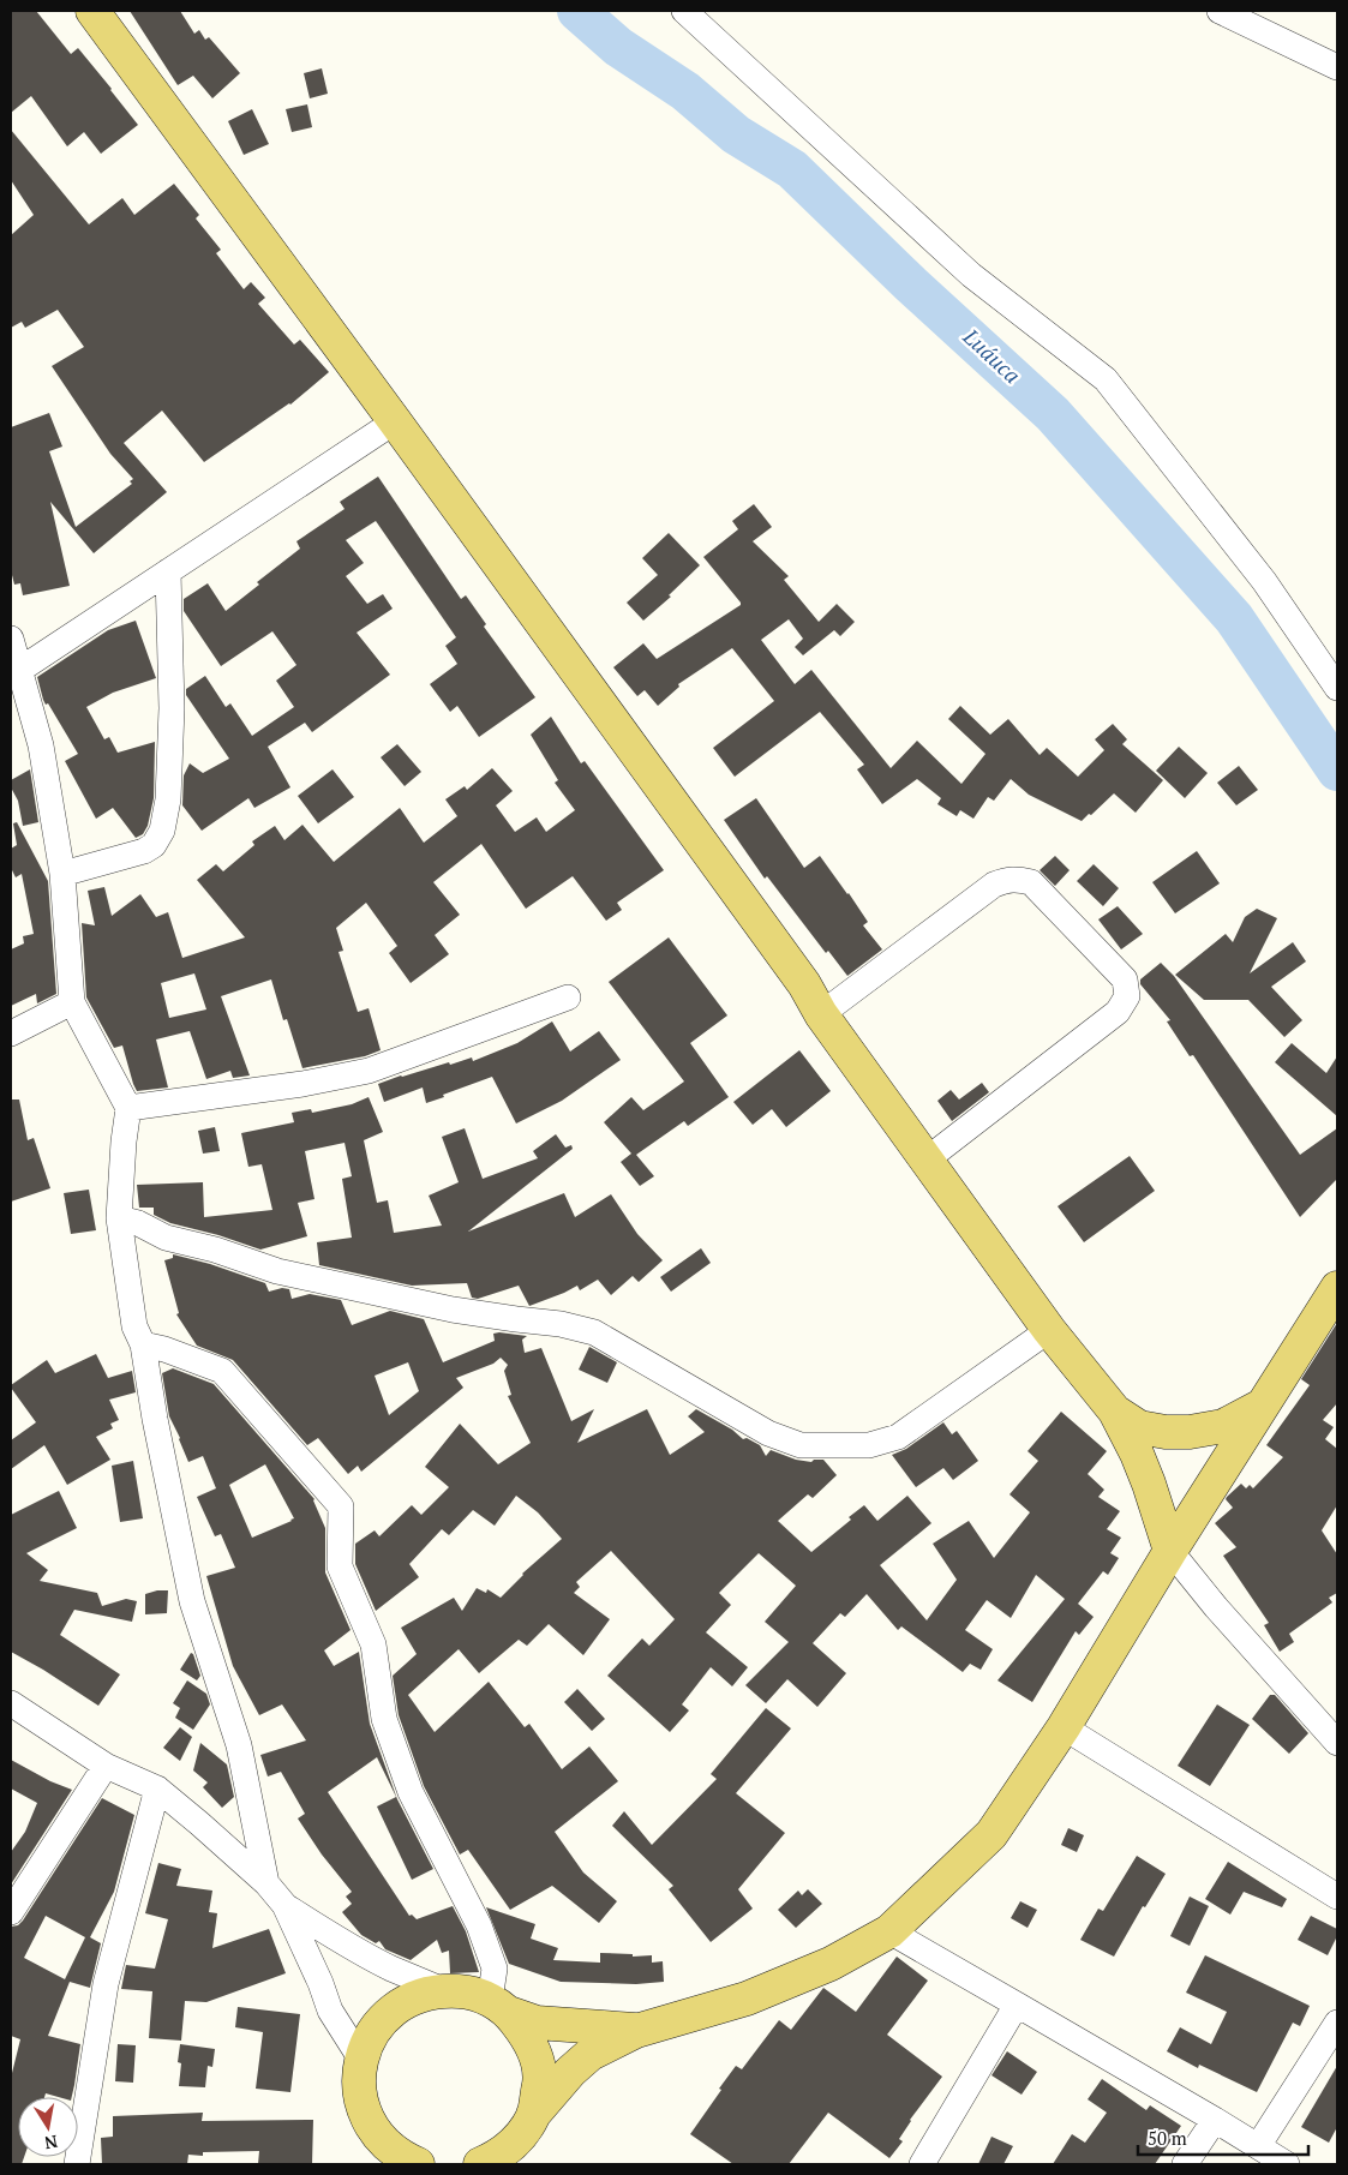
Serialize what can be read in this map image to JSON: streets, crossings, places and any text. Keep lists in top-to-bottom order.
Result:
{
  "water": ["Luáuca"],
  "scale_bar": "50 m",
  "north": "bottom"
}
